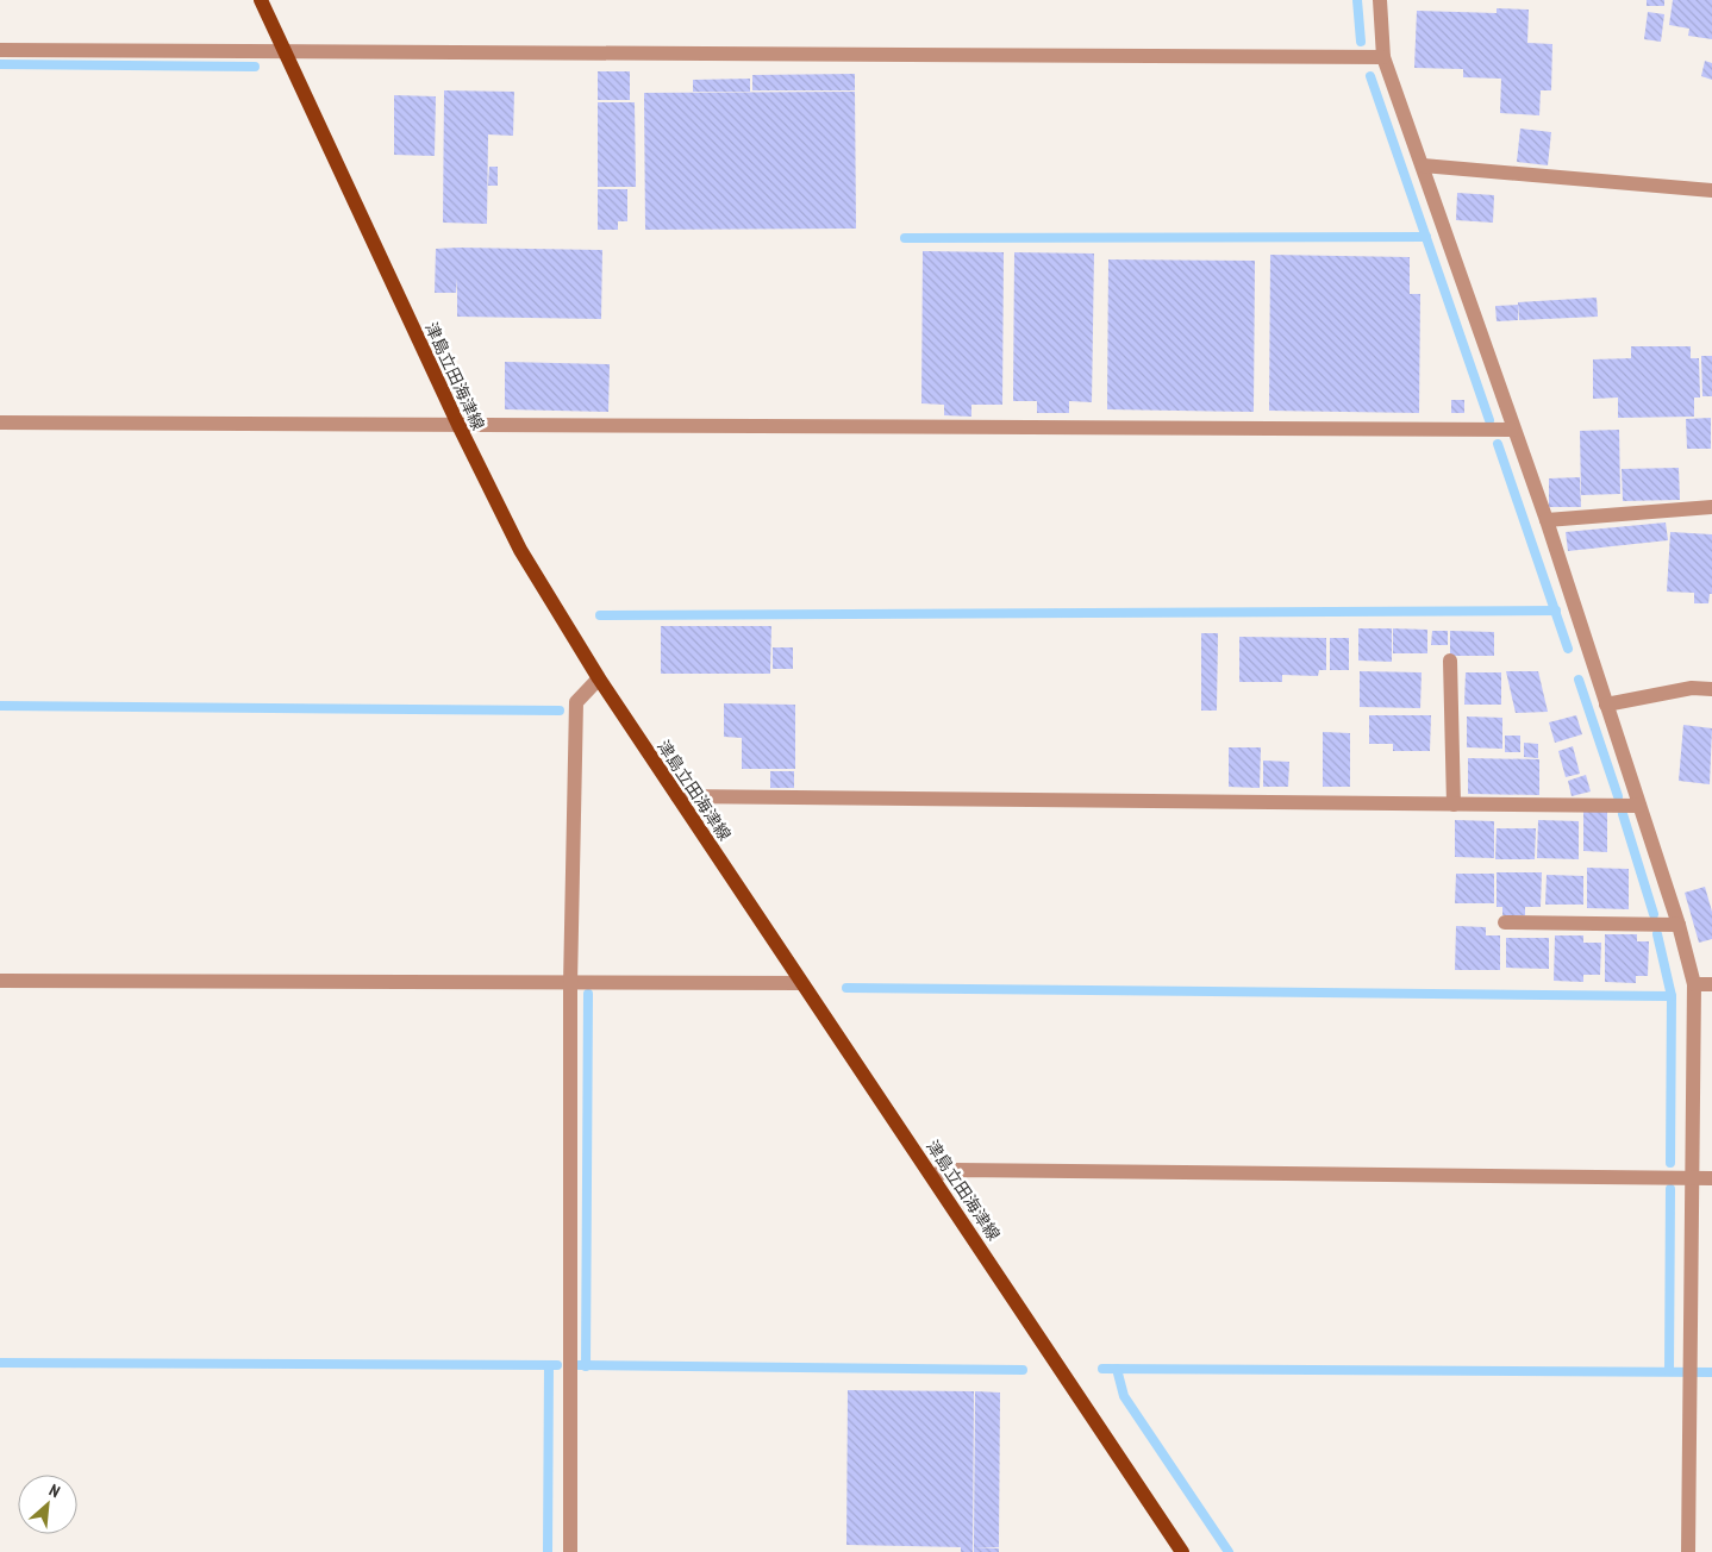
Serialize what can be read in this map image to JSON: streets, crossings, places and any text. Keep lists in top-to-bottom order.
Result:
{
  "streets": {
    "main road": ["津島立田海津線"]
  },
  "north": "top right"
}
